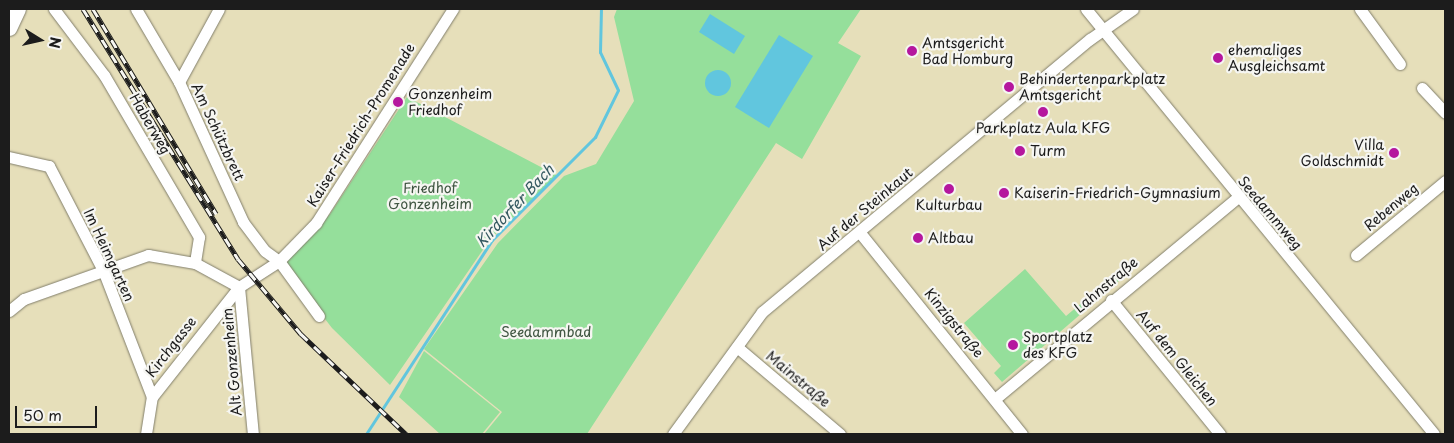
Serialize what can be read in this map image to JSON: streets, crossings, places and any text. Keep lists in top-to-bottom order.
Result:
{
  "streets": {
    "street": [
      "Haberweg",
      "Kaiser-Friedrich-Promenade",
      "Am Schützbrett",
      "Rebenweg",
      "Auf der Steinkaut",
      "Seedammweg",
      "Im Heimgarten",
      "Lahnstraße",
      "Kinzigstraße",
      "Kirchgasse",
      "Auf dem Gleichen",
      "Alt Gonzenheim",
      "Mainstraße"
    ]
  },
  "crossings": [
    ["Kaiser-Friedrich-Promenade", "Am Schützbrett"],
    ["Kaiser-Friedrich-Promenade", "Kirchgasse"],
    ["Kaiser-Friedrich-Promenade", "Alt Gonzenheim"],
    ["Auf der Steinkaut", "Seedammweg"],
    ["Auf der Steinkaut", "Kinzigstraße"],
    ["Auf der Steinkaut", "Mainstraße"],
    ["Seedammweg", "Lahnstraße"],
    ["Im Heimgarten", "Kirchgasse"],
    ["Lahnstraße", "Kinzigstraße"],
    ["Lahnstraße", "Auf dem Gleichen"],
    ["Kirchgasse", "Alt Gonzenheim"]
  ],
  "water": ["Kirdorfer Bach"],
  "parks": ["Friedhof Gonzenheim", "Seedammbad"],
  "places": [
    "Amtsgericht Bad Homburg",
    "ehemaliges Ausgleichsamt",
    "Behindertenparkplatz Amtsgericht",
    "Gonzenheim Friedhof",
    "Parkplatz Aula KFG",
    "Turm",
    "Villa Goldschmidt",
    "Kulturbau",
    "Kaiserin-Friedrich-Gymnasium",
    "Altbau",
    "Sportplatz des KFG"
  ],
  "scale_bar": "50 m",
  "north": "right"
}
